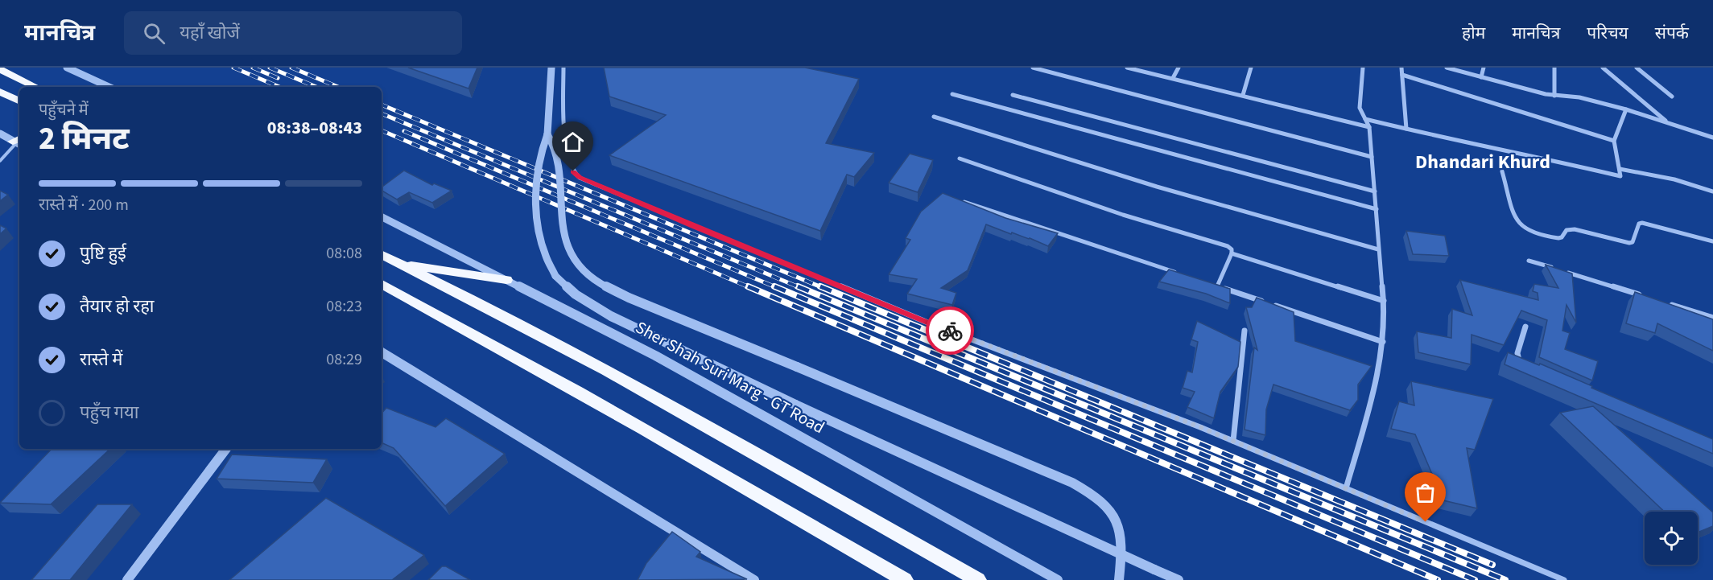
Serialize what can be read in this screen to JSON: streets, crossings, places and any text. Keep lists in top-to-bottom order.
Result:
{
  "streets": {
    "street": ["Sher Shah Suri Marg - GT Road"]
  },
  "districts": ["Dhandari Khurd"],
  "page": {
    "header": "मानचित्र",
    "search": "यहाँ खोजें",
    "nav": [
      "होम",
      "मानचित्र",
      "परिचय",
      "संपर्क"
    ],
    "heading": ["2 मिनट", "पहुँचने में", "08:38–08:43"],
    "bar": "रास्ते में · 200 m",
    "list": [
      ["पुष्टि हुई", "08:08"],
      ["तैयार हो रहा", "08:23"],
      ["रास्ते में", "08:29"],
      "पहुँच गया"
    ]
  }
}
